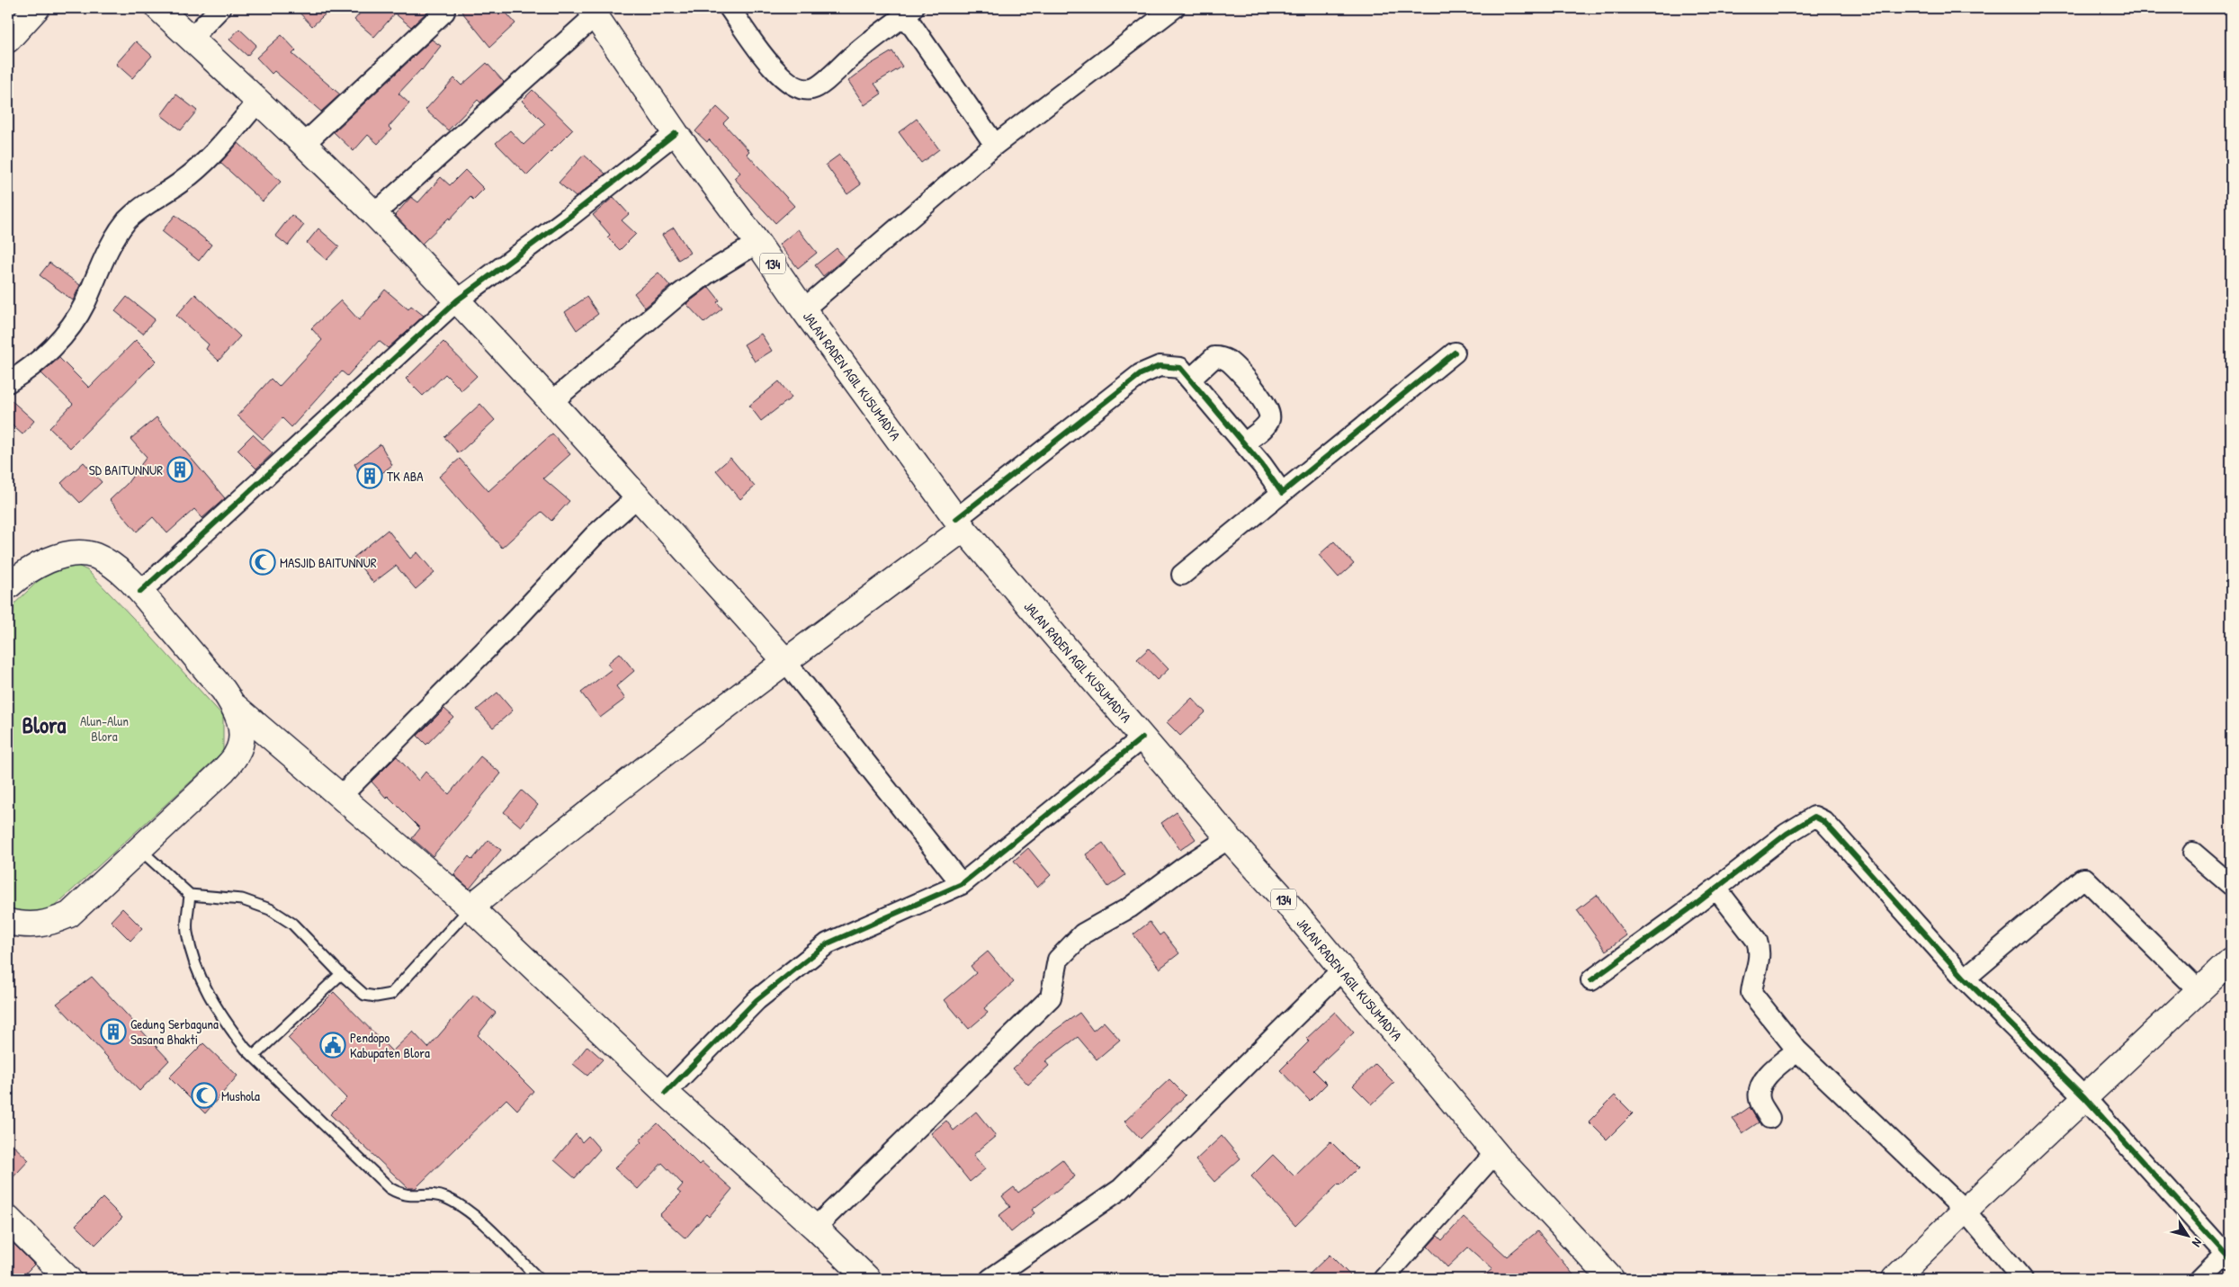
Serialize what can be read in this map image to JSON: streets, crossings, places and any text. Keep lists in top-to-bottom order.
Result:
{
  "streets": {
    "main road": ["134", "JALAN RADEN AGIL KUSUMADYA"]
  },
  "districts": ["Blora"],
  "parks": ["Alun-Alun Blora"],
  "places": {
    "building": ["SD BAITUNNUR", "TK ABA", "Gedung Serbaguna Sasana Bhakti"],
    "mosque": ["MASJID BAITUNNUR", "Mushola"],
    "public building": ["Pendopo Kabupaten Blora"]
  },
  "north": "bottom right"
}
